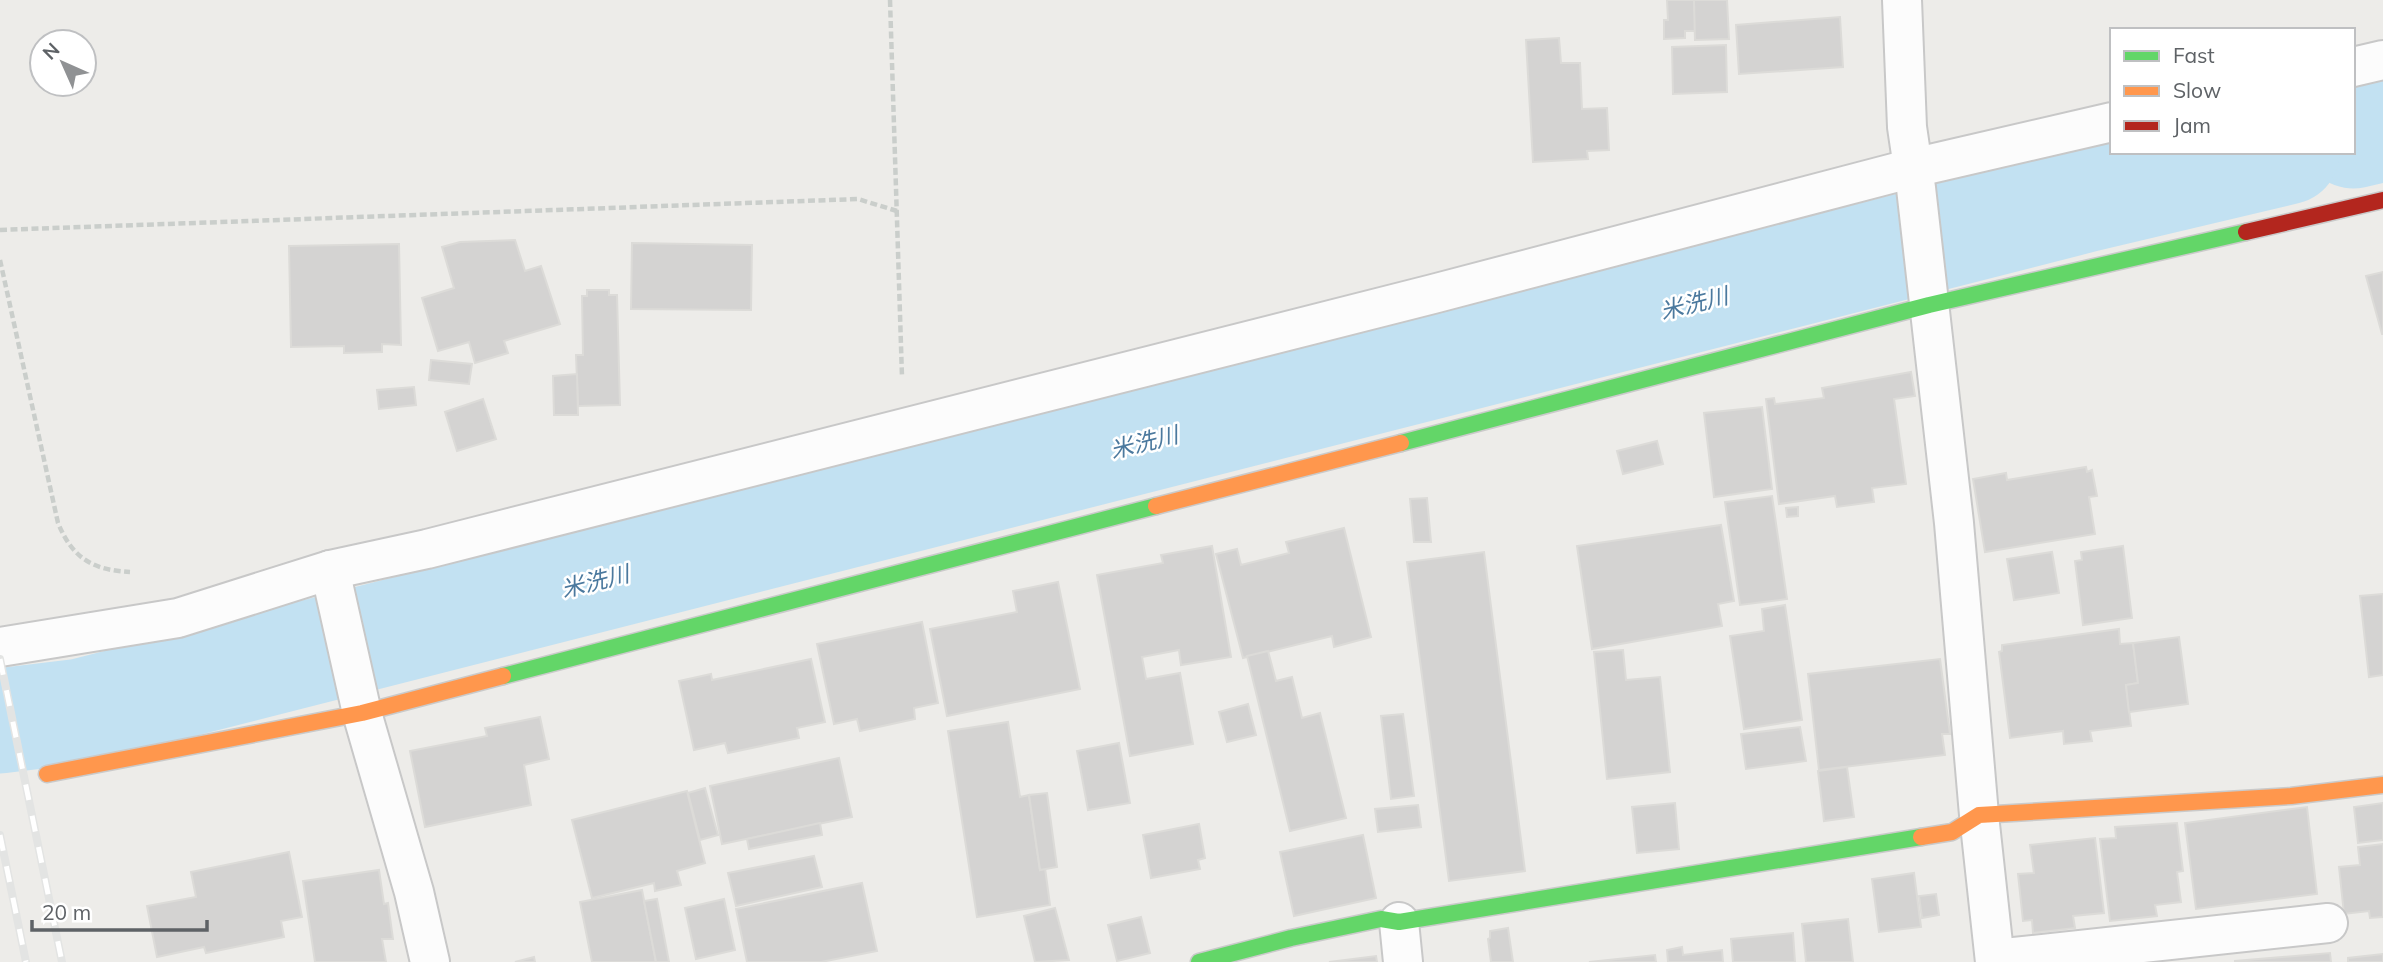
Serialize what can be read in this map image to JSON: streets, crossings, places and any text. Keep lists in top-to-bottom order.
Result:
{
  "water": ["米洗川"],
  "legend": ["Fast", "Slow", "Jam"],
  "scale_bar": "20 m",
  "north": "top left"
}
